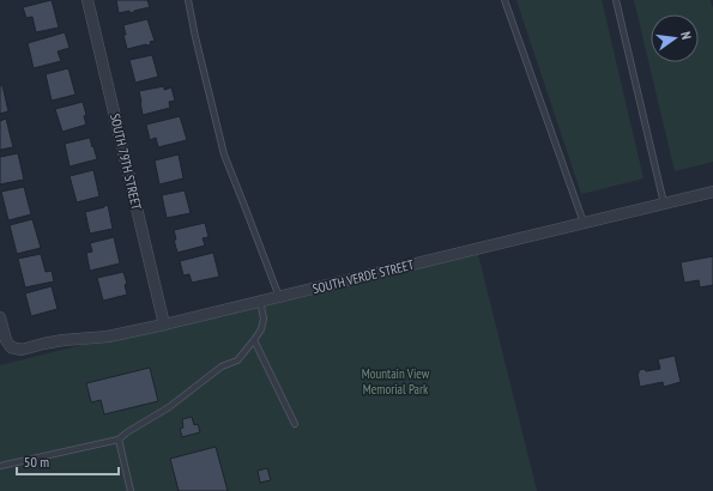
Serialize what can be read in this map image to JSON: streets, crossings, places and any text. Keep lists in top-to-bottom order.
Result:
{
  "streets": {
    "street": ["SOUTH 79TH STREET", "SOUTH VERDE STREET"]
  },
  "crossings": [
    ["SOUTH 79TH STREET", "SOUTH VERDE STREET"]
  ],
  "parks": ["Mountain View Memorial Park"],
  "scale_bar": "50 m",
  "north": "right"
}
